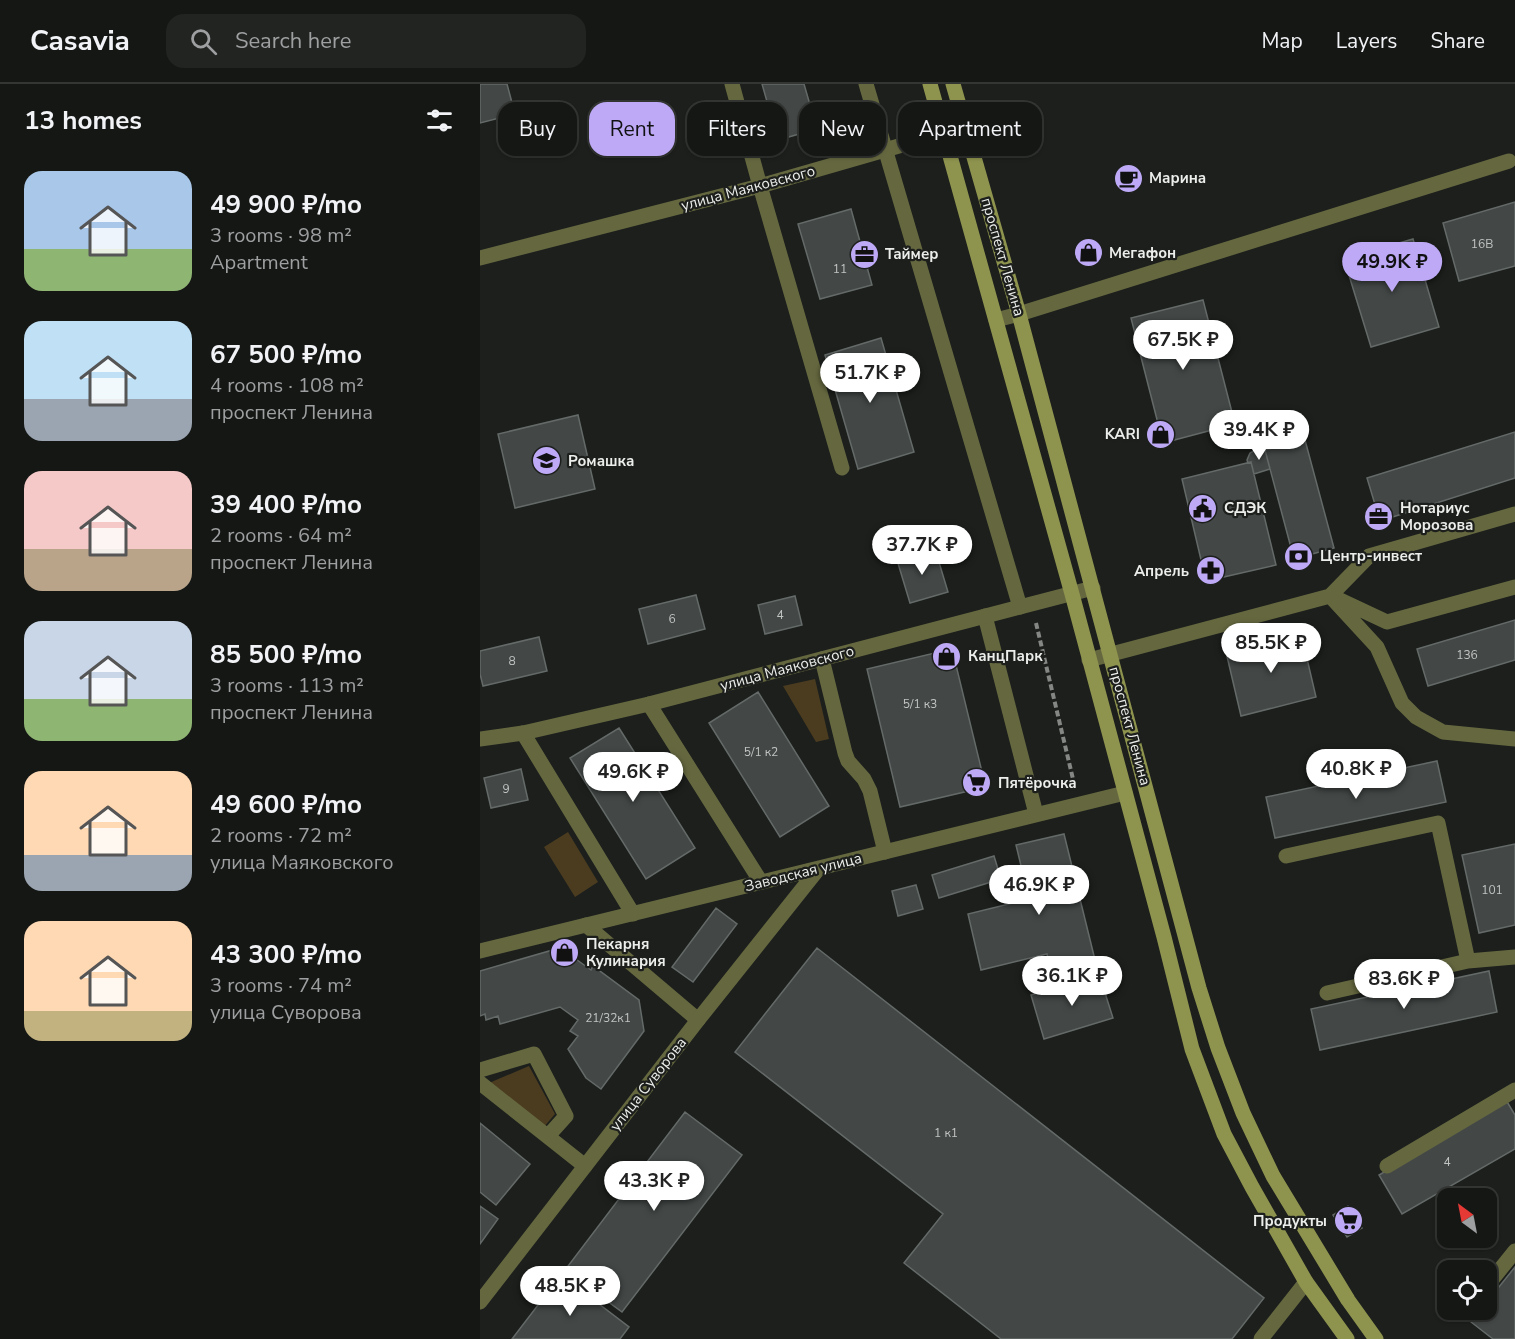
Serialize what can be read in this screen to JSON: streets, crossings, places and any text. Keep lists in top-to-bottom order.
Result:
{
  "streets": {
    "main road": ["проспект Ленина"],
    "street": ["улица Маяковского", "Заводская улица", "улица Суворова"]
  },
  "crossings": [
    ["улица Маяковского", "проспект Ленина"],
    ["проспект Ленина", "Заводская улица"],
    ["Заводская улица", "улица Суворова"]
  ],
  "places": {
    "cafe": ["Марина"],
    "shop": [
      "Мегафон",
      "KARI",
      "КанцПарк",
      "Пекарня Кулинария"
    ],
    "office": ["Таймер", "Нотариус Морозова"],
    "school or university": ["Ромашка"],
    "public building": ["СДЭК"],
    "bank": ["Центр-инвест"],
    "pharmacy": ["Апрель"],
    "supermarket": ["Пятёрочка", "Продукты"]
  },
  "house_numbers": [
    "16В",
    "11",
    "4",
    "6",
    "136",
    "8",
    "5/1 к3",
    "5/1 к2",
    "9",
    "101",
    "21/32к1",
    "1 к1",
    "4"
  ],
  "north": "top left",
  "page": {
    "header": "Casavia",
    "search": "Search here",
    "nav": ["Map", "Layers", "Share"],
    "heading": "13 homes",
    "chip": [
      "Buy",
      "Rent",
      "Filters",
      "New",
      "Apartment"
    ],
    "list": [
      {
        "name": "49 900 ₽/mo",
        "note": "3 rooms · 98 m² · Apartment"
      },
      {
        "name": "67 500 ₽/mo",
        "note": "4 rooms · 108 m² · проспект Ленина"
      },
      {
        "name": "39 400 ₽/mo",
        "note": "2 rooms · 64 m² · проспект Ленина"
      },
      {
        "name": "85 500 ₽/mo",
        "note": "3 rooms · 113 m² · проспект Ленина"
      },
      {
        "name": "49 600 ₽/mo",
        "note": "2 rooms · 72 m² · улица Маяковского"
      },
      {
        "name": "43 300 ₽/mo",
        "note": "3 rooms · 74 m² · улица Суворова"
      }
    ],
    "price": [
      "49.9K ₽",
      "67.5K ₽",
      "51.7K ₽",
      "39.4K ₽",
      "37.7K ₽",
      "85.5K ₽",
      "40.8K ₽",
      "49.6K ₽",
      "46.9K ₽",
      "36.1K ₽",
      "83.6K ₽",
      "43.3K ₽",
      "48.5K ₽"
    ]
  }
}
